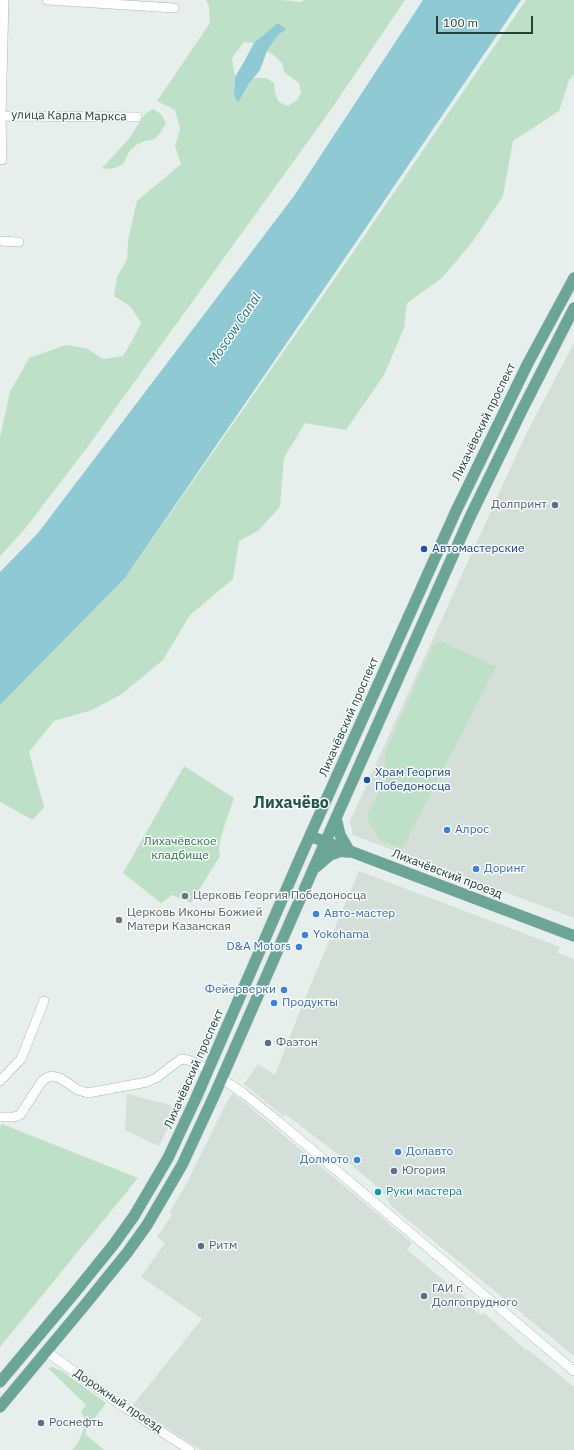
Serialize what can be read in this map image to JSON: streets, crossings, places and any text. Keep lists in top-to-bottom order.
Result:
{
  "streets": {
    "main road": ["Лихачёвский проспект", "Лихачёвский проезд"],
    "street": ["улица Карла Маркса", "Дорожный проезд"]
  },
  "crossings": [
    ["Лихачёвский проспект", "Лихачёвский проезд"]
  ],
  "districts": ["Лихачёво"],
  "water": ["Moscow Canal"],
  "parks": ["Лихачёвское кладбище"],
  "places": [
    "Долпринт",
    "Автомастерские",
    "Храм Георгия Победоносца",
    "Алрос",
    "Доринг",
    "Церковь Георгия Победоносца",
    "Авто-мастер",
    "Церковь Иконы Божией Матери Казанская",
    "Yokohama",
    "D&A Motors",
    "Фейерверки",
    "Продукты",
    "Фаэтон",
    "Долавто",
    "Долмото",
    "Югория",
    "Руки мастера",
    "Ритм",
    "ГАИ г. Долгопрудного",
    "Роснефть"
  ],
  "scale_bar": "100 m"
}
